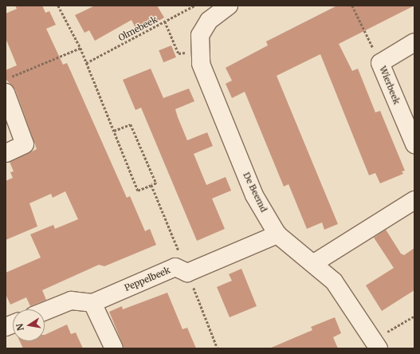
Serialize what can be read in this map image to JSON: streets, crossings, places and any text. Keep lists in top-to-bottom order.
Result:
{
  "streets": {
    "street": ["Wierbeek", "De Beemd", "Peppelbeek"],
    "path": ["Olmebeek"]
  },
  "north": "left"
}
